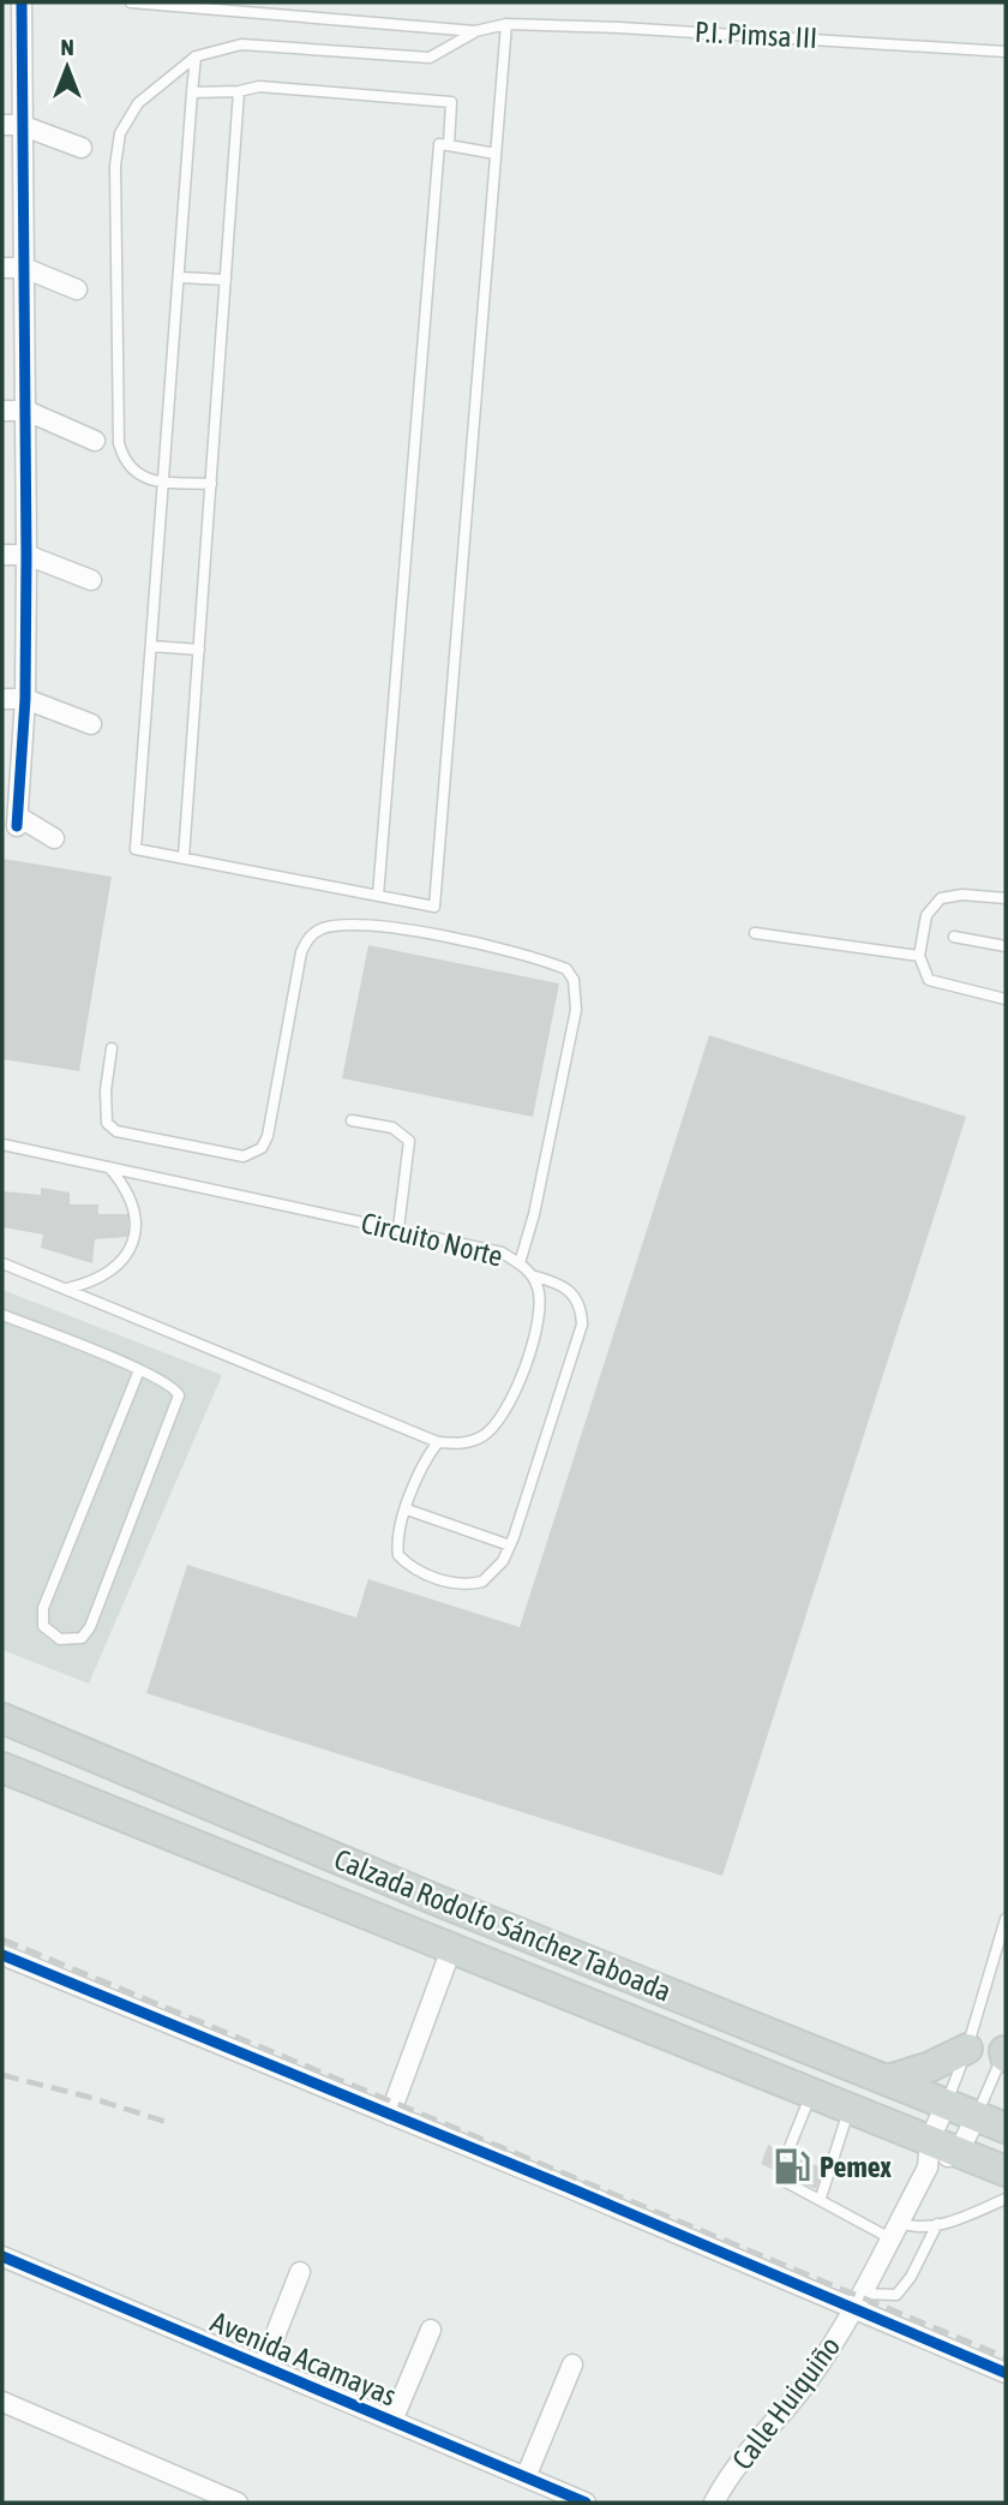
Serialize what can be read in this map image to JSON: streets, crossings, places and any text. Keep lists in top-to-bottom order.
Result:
{
  "streets": {
    "main road": ["Calzada Rodolfo Sánchez Taboada"],
    "street": ["Avenida Acamayas", "Calle Huiquiño"],
    "lane": ["P.I. Pimsa III", "Circuito Norte"]
  },
  "crossings": [
    ["Calzada Rodolfo Sánchez Taboada", "Calle Huiquiño"]
  ],
  "places": {
    "fuel station": ["Pemex"]
  },
  "north": "top"
}
